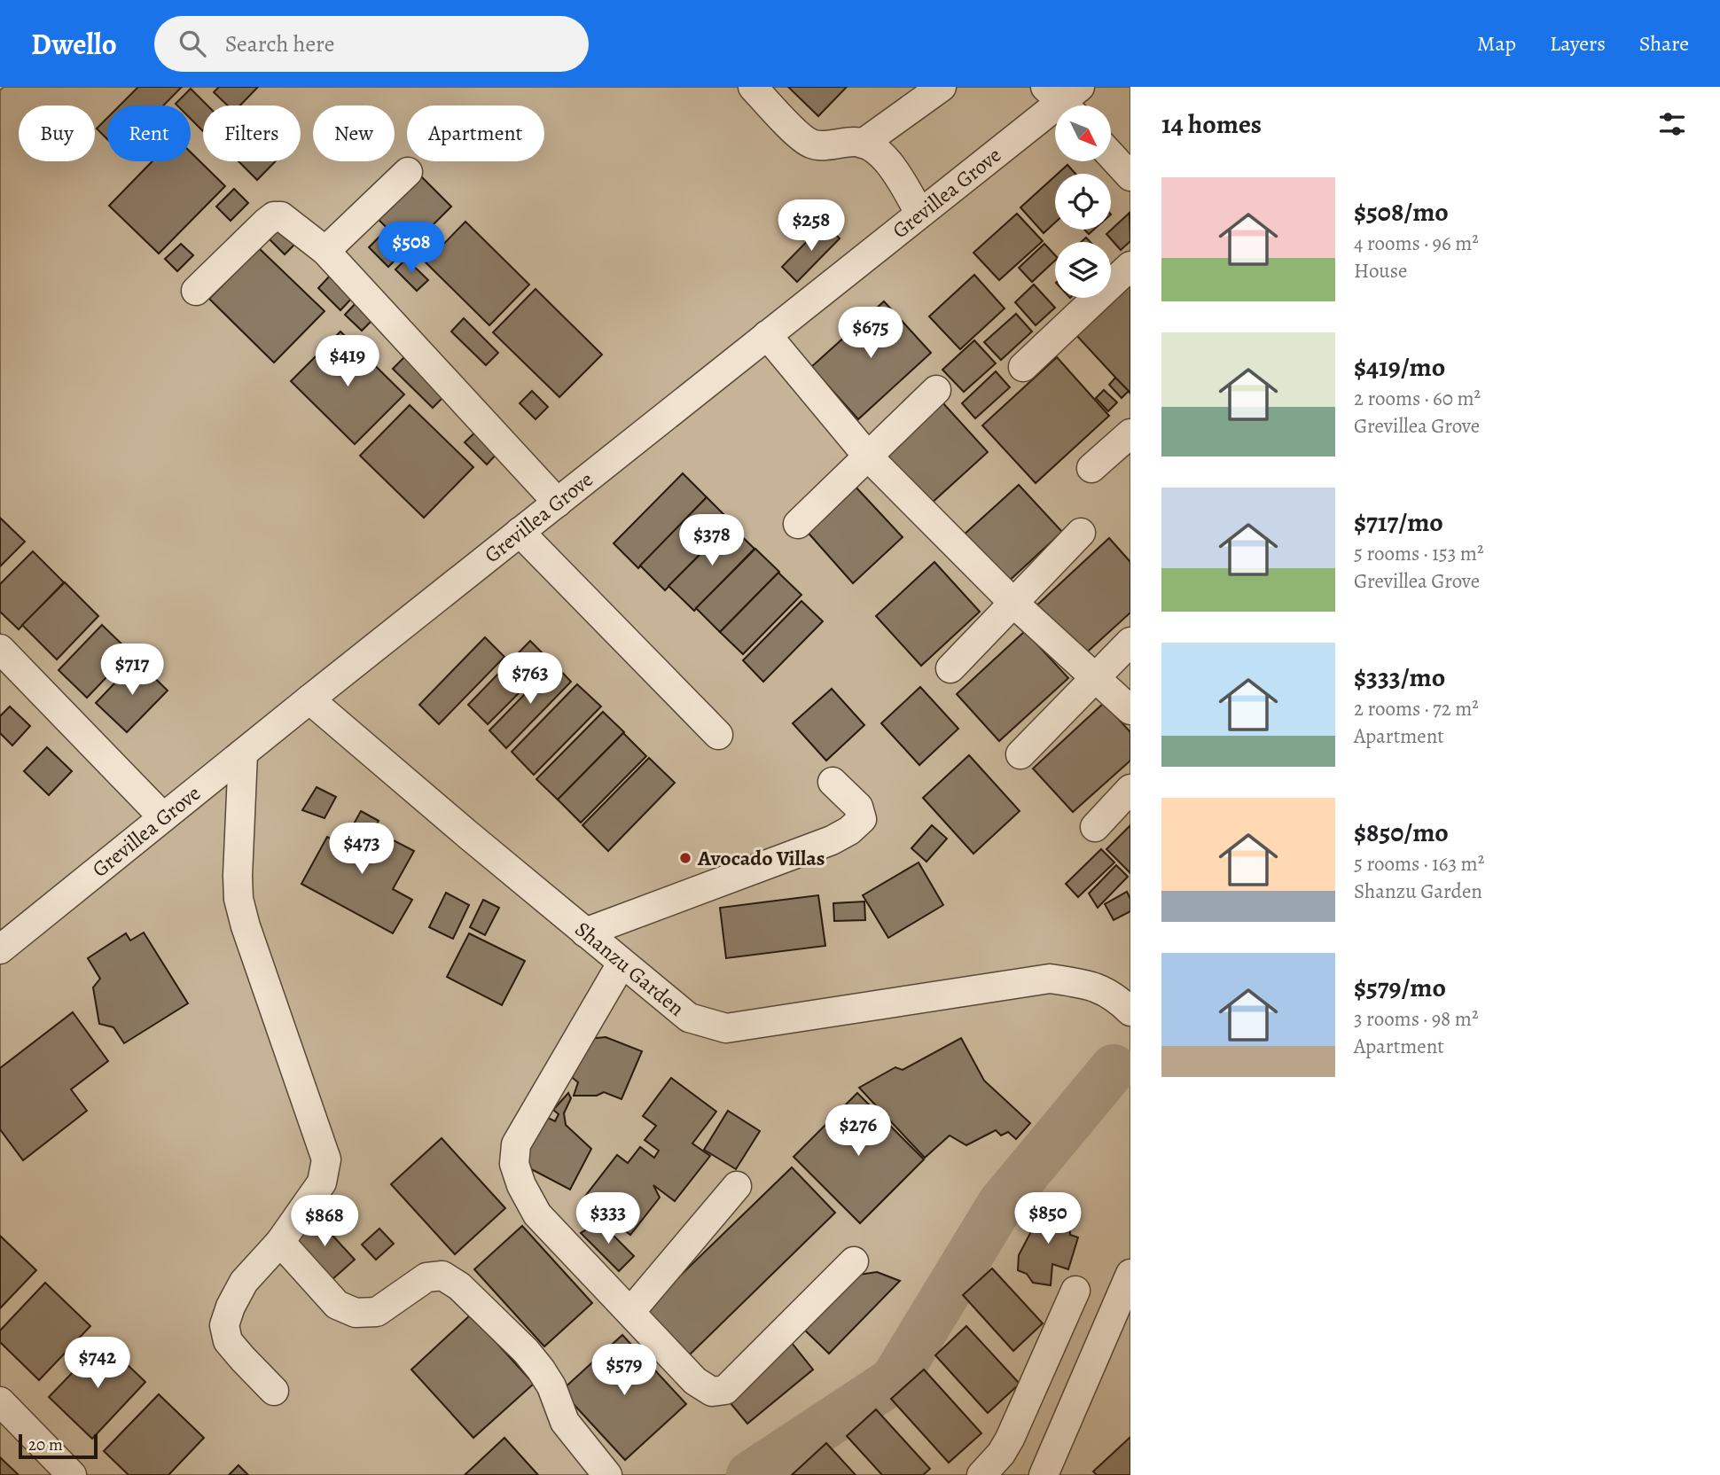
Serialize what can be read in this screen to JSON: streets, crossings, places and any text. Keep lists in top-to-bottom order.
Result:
{
  "streets": {
    "street": ["Grevillea Grove", "Shanzu Garden"]
  },
  "crossings": [
    ["Grevillea Grove", "Shanzu Garden"]
  ],
  "places": ["Avocado Villas"],
  "scale_bar": "20 m",
  "north": "bottom right",
  "page": {
    "header": "Dwello",
    "search": "Search here",
    "nav": ["Map", "Layers", "Share"],
    "heading": "14 homes",
    "chip": [
      "Buy",
      "Rent",
      "Filters",
      "New",
      "Apartment"
    ],
    "list": [
      {
        "name": "$508/mo",
        "note": "4 rooms · 96 m² · House"
      },
      {
        "name": "$419/mo",
        "note": "2 rooms · 60 m² · Grevillea Grove"
      },
      {
        "name": "$717/mo",
        "note": "5 rooms · 153 m² · Grevillea Grove"
      },
      {
        "name": "$333/mo",
        "note": "2 rooms · 72 m² · Apartment"
      },
      {
        "name": "$850/mo",
        "note": "5 rooms · 163 m² · Shanzu Garden"
      },
      {
        "name": "$579/mo",
        "note": "3 rooms · 98 m² · Apartment"
      }
    ],
    "price": [
      "$258",
      "$508",
      "$675",
      "$419",
      "$378",
      "$717",
      "$763",
      "$473",
      "$276",
      "$333",
      "$850",
      "$868",
      "$742",
      "$579"
    ],
    "scale": "20 m"
  }
}
